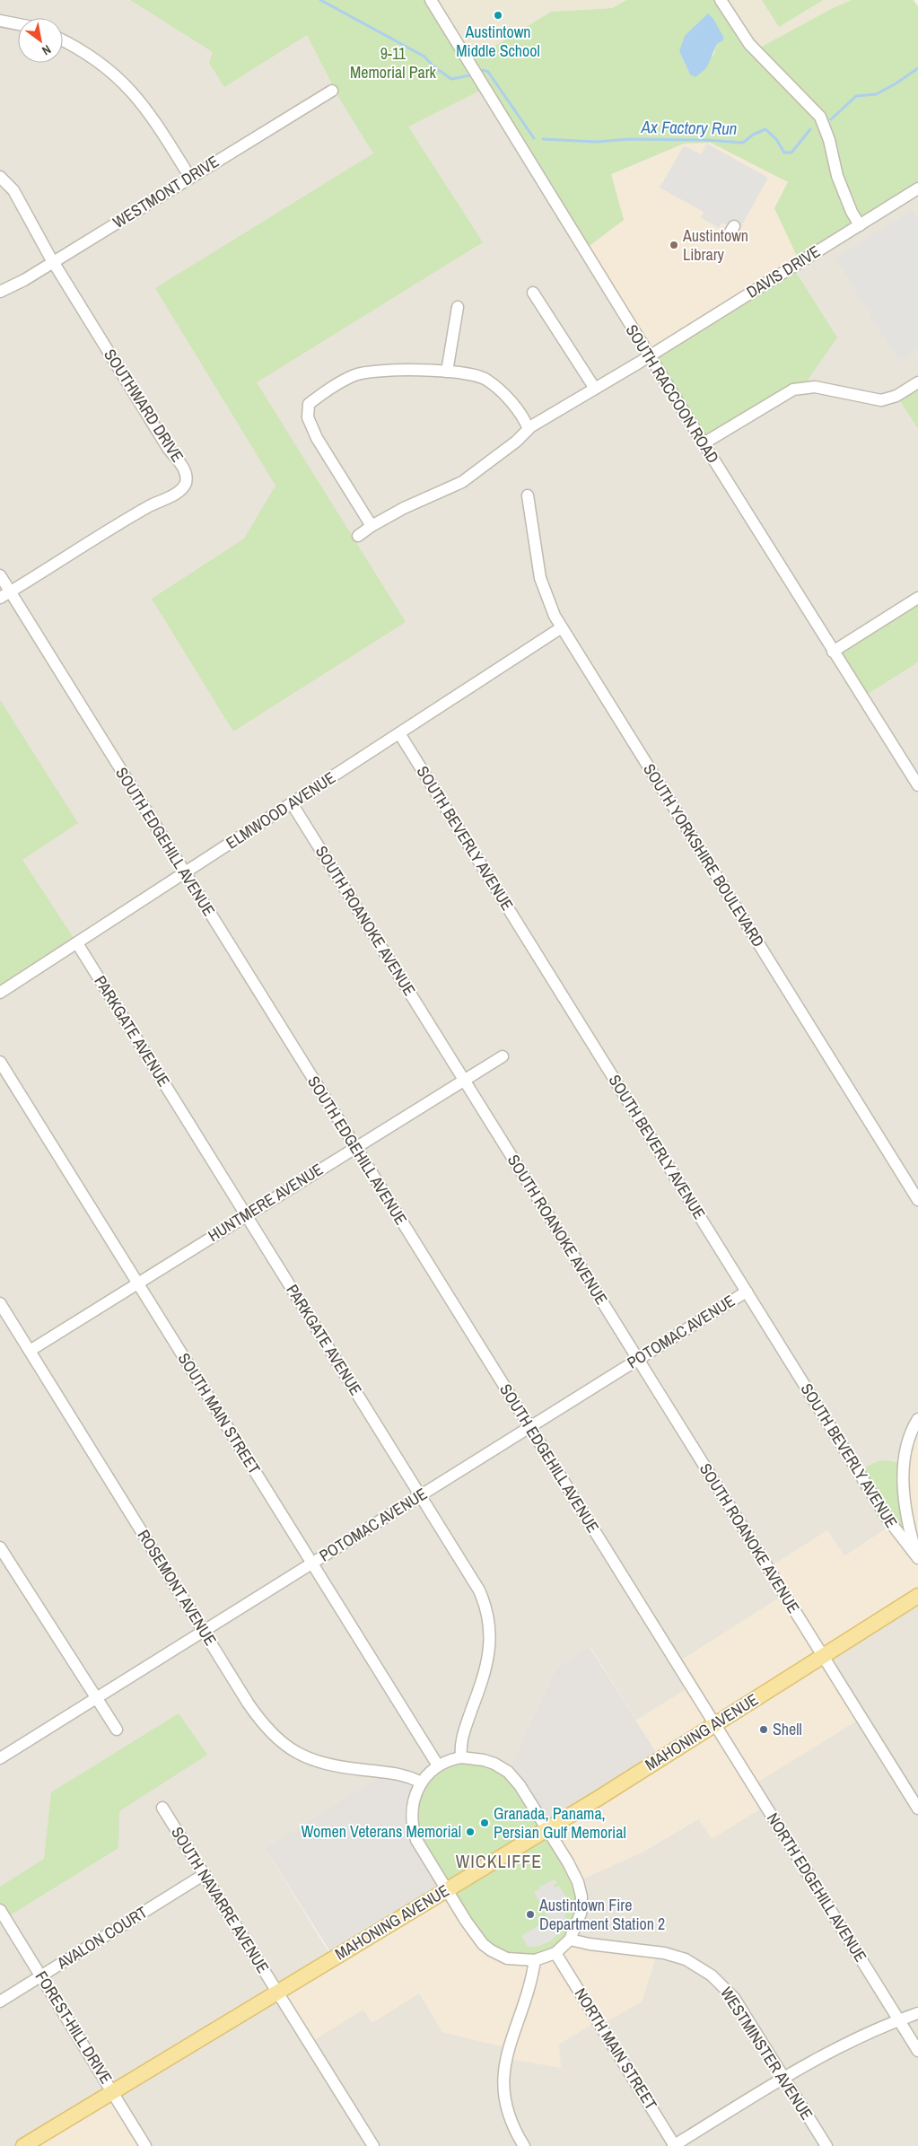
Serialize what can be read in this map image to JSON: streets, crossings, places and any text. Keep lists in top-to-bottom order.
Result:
{
  "streets": {
    "main road": ["MAHONING AVENUE"],
    "street": [
      "WESTMONT DRIVE",
      "DAVIS DRIVE",
      "SOUTH RACCOON ROAD",
      "SOUTHWARD DRIVE",
      "ELMWOOD AVENUE",
      "SOUTH BEVERLY AVENUE",
      "SOUTH EDGEHILL AVENUE",
      "SOUTH YORKSHIRE BOULEVARD",
      "SOUTH ROANOKE AVENUE",
      "PARKGATE AVENUE",
      "HUNTMERE AVENUE",
      "POTOMAC AVENUE",
      "SOUTH MAIN STREET",
      "ROSEMONT AVENUE",
      "NORTH EDGEHILL AVENUE",
      "SOUTH NAVARRE AVENUE",
      "AVALON COURT",
      "FOREST-HILL DRIVE",
      "NORTH MAIN STREET",
      "WESTMINSTER AVENUE"
    ]
  },
  "crossings": [
    ["WESTMONT DRIVE", "SOUTHWARD DRIVE"],
    ["DAVIS DRIVE", "SOUTH RACCOON ROAD"],
    ["SOUTHWARD DRIVE", "SOUTH EDGEHILL AVENUE"],
    ["ELMWOOD AVENUE", "SOUTH BEVERLY AVENUE"],
    ["ELMWOOD AVENUE", "SOUTH EDGEHILL AVENUE"],
    ["ELMWOOD AVENUE", "SOUTH YORKSHIRE BOULEVARD"],
    ["ELMWOOD AVENUE", "SOUTH ROANOKE AVENUE"],
    ["ELMWOOD AVENUE", "PARKGATE AVENUE"],
    ["SOUTH BEVERLY AVENUE", "POTOMAC AVENUE"],
    ["SOUTH EDGEHILL AVENUE", "HUNTMERE AVENUE"],
    ["SOUTH EDGEHILL AVENUE", "POTOMAC AVENUE"],
    ["SOUTH EDGEHILL AVENUE", "MAHONING AVENUE"],
    ["SOUTH EDGEHILL AVENUE", "NORTH EDGEHILL AVENUE"],
    ["SOUTH ROANOKE AVENUE", "HUNTMERE AVENUE"],
    ["SOUTH ROANOKE AVENUE", "POTOMAC AVENUE"],
    ["SOUTH ROANOKE AVENUE", "MAHONING AVENUE"],
    ["PARKGATE AVENUE", "HUNTMERE AVENUE"],
    ["PARKGATE AVENUE", "POTOMAC AVENUE"],
    ["PARKGATE AVENUE", "SOUTH MAIN STREET"],
    ["PARKGATE AVENUE", "ROSEMONT AVENUE"],
    ["PARKGATE AVENUE", "MAHONING AVENUE"],
    ["HUNTMERE AVENUE", "SOUTH MAIN STREET"],
    ["HUNTMERE AVENUE", "ROSEMONT AVENUE"],
    ["POTOMAC AVENUE", "SOUTH MAIN STREET"],
    ["POTOMAC AVENUE", "ROSEMONT AVENUE"],
    ["SOUTH MAIN STREET", "ROSEMONT AVENUE"],
    ["SOUTH MAIN STREET", "MAHONING AVENUE"],
    ["ROSEMONT AVENUE", "MAHONING AVENUE"],
    ["MAHONING AVENUE", "NORTH EDGEHILL AVENUE"],
    ["MAHONING AVENUE", "SOUTH NAVARRE AVENUE"],
    ["MAHONING AVENUE", "FOREST-HILL DRIVE"],
    ["MAHONING AVENUE", "NORTH MAIN STREET"],
    ["MAHONING AVENUE", "WESTMINSTER AVENUE"],
    ["SOUTH NAVARRE AVENUE", "AVALON COURT"],
    ["AVALON COURT", "FOREST-HILL DRIVE"],
    ["NORTH MAIN STREET", "WESTMINSTER AVENUE"]
  ],
  "districts": ["WICKLIFFE"],
  "water": ["Ax Factory Run"],
  "parks": ["9-11 Memorial Park"],
  "places": [
    "Austintown Middle School",
    "Austintown Library",
    "Shell",
    "Granada, Panama, Persian Gulf Memorial",
    "Women Veterans Memorial",
    "Austintown Fire Department Station 2"
  ],
  "north": "bottom right"
}
